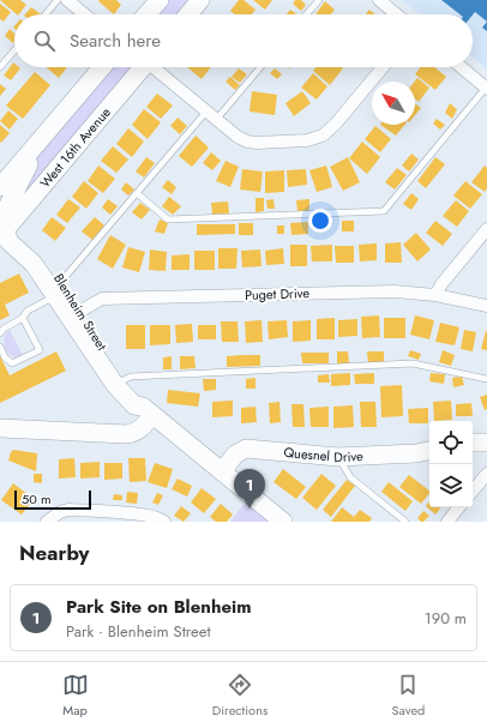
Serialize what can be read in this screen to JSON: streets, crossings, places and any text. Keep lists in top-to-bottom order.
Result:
{
  "streets": {
    "street": [
      "West 16th Avenue",
      "Puget Drive",
      "Blenheim Street",
      "Quesnel Drive"
    ]
  },
  "crossings": [
    ["West 16th Avenue", "Blenheim Street"],
    ["Puget Drive", "Blenheim Street"],
    ["Blenheim Street", "Quesnel Drive"]
  ],
  "scale_bar": "50 m",
  "north": "top left",
  "page": {
    "search": "Search here",
    "pins": "1",
    "scale": "50 m",
    "heading": "Nearby",
    "list": [
      {
        "mark": "1",
        "name": "Park Site on Blenheim",
        "note": "Park · Blenheim Street",
        "value": "190 m"
      }
    ],
    "nav": ["Map", "Directions", "Saved"]
  }
}
